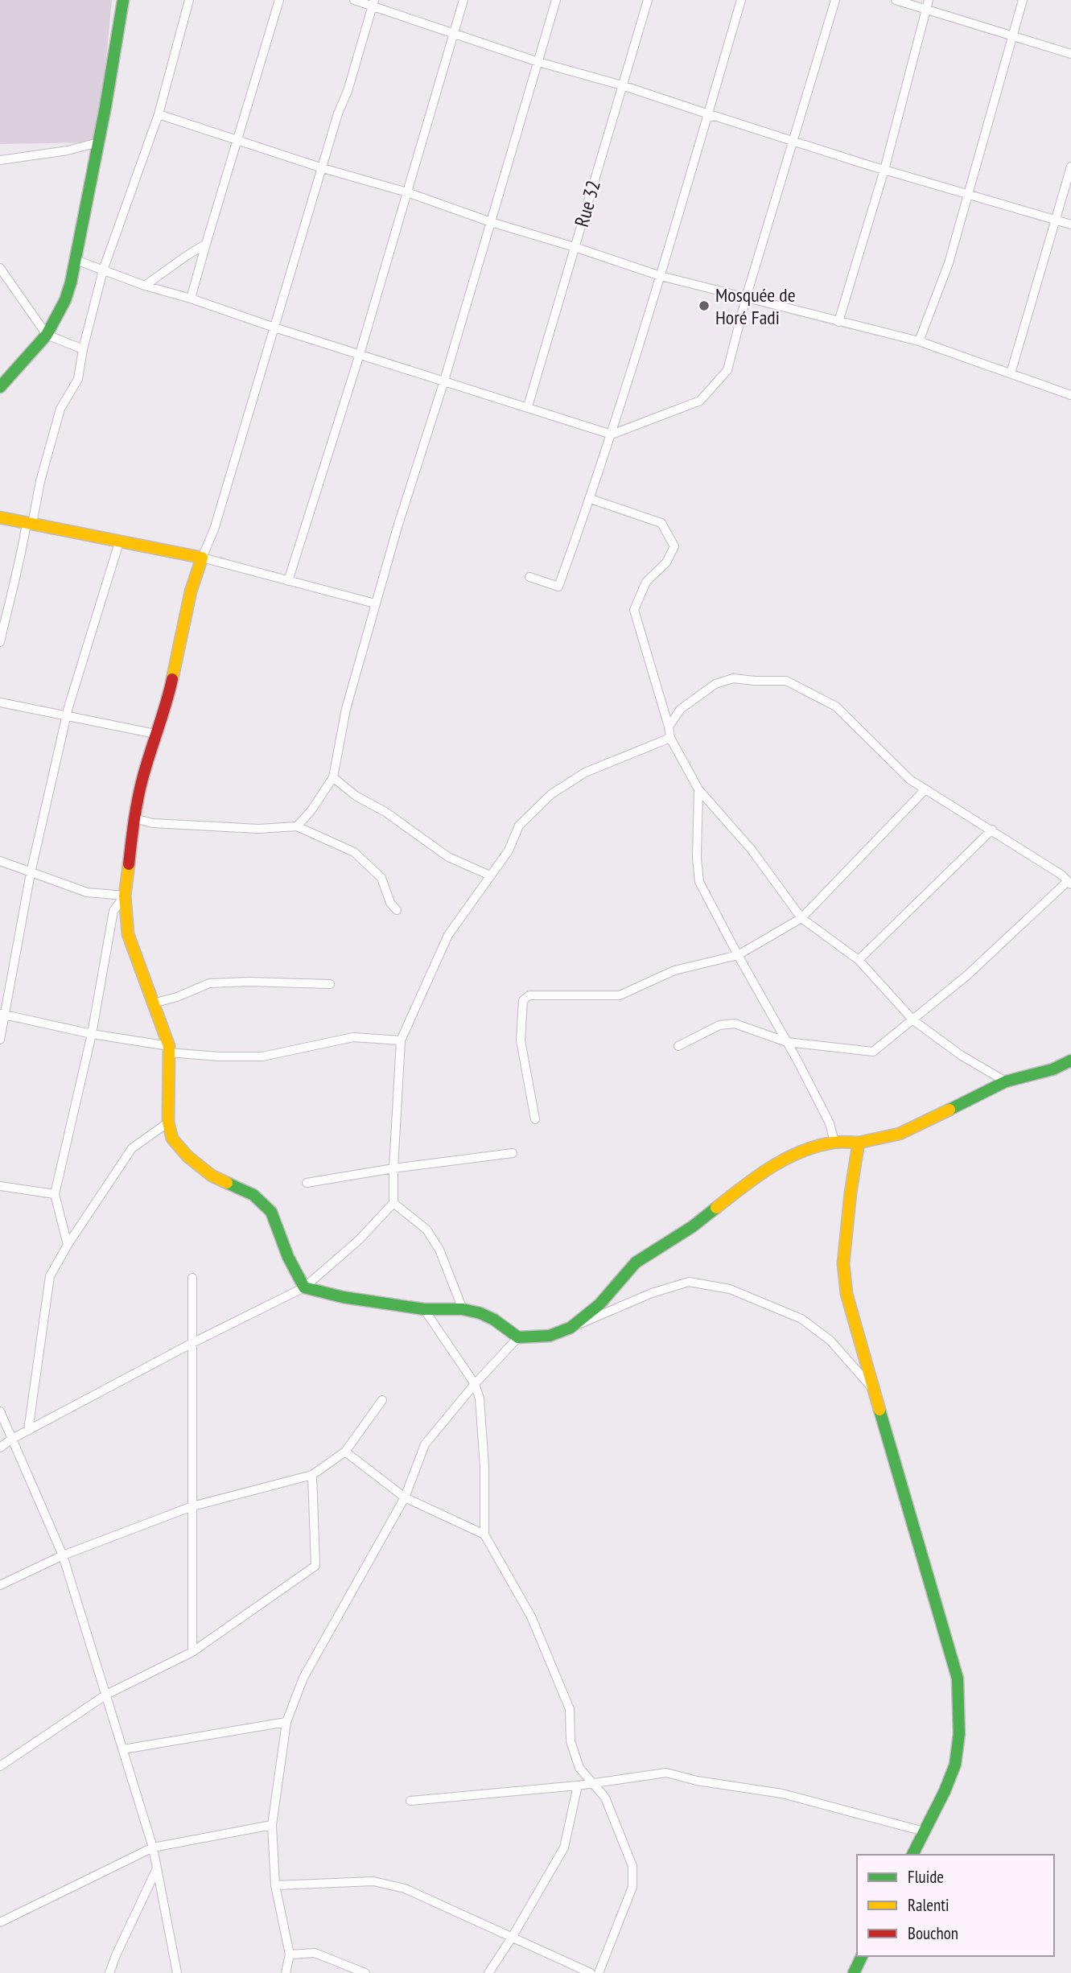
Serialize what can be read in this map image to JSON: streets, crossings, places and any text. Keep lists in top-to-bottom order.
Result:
{
  "streets": {
    "street": ["Rue 32"]
  },
  "places": ["Mosquée de Horé Fadi"],
  "legend": ["Fluide", "Ralenti", "Bouchon"]
}
